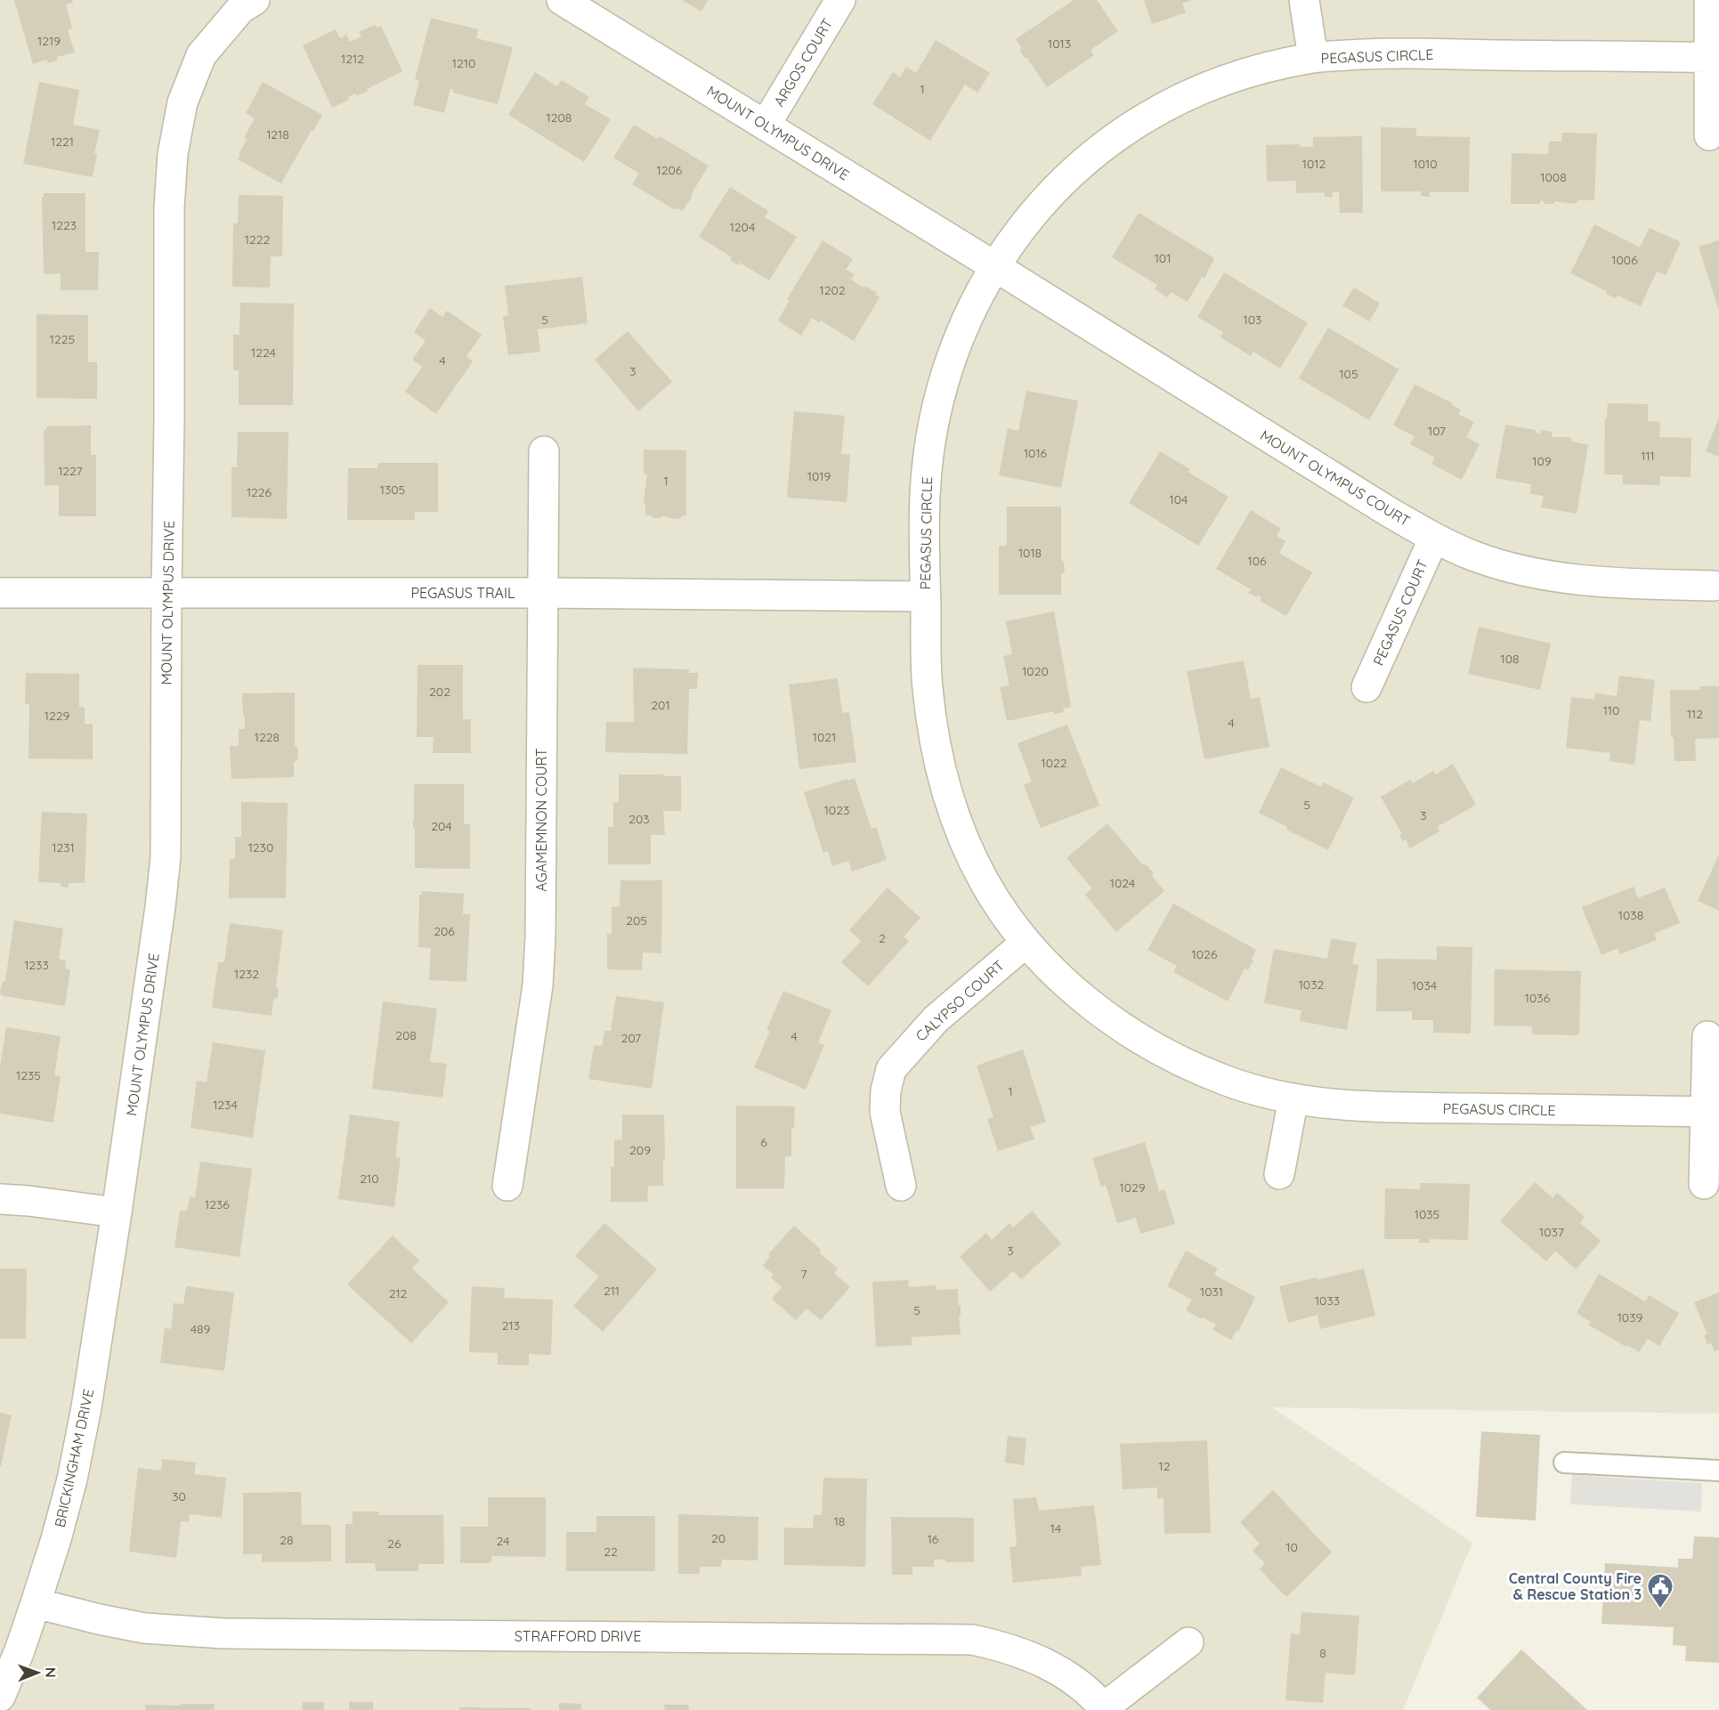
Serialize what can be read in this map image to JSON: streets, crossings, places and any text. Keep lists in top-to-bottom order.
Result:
{
  "streets": {
    "street": [
      "PEGASUS CIRCLE",
      "ARGOS COURT",
      "MOUNT OLYMPUS DRIVE",
      "MOUNT OLYMPUS COURT",
      "PEGASUS TRAIL",
      "PEGASUS COURT",
      "AGAMEMNON COURT",
      "CALYPSO COURT",
      "BRICKINGHAM DRIVE",
      "STRAFFORD DRIVE"
    ]
  },
  "crossings": [
    ["PEGASUS CIRCLE", "MOUNT OLYMPUS DRIVE"],
    ["PEGASUS CIRCLE", "MOUNT OLYMPUS COURT"],
    ["PEGASUS CIRCLE", "PEGASUS TRAIL"],
    ["PEGASUS CIRCLE", "CALYPSO COURT"],
    ["ARGOS COURT", "MOUNT OLYMPUS DRIVE"],
    ["MOUNT OLYMPUS DRIVE", "MOUNT OLYMPUS COURT"],
    ["MOUNT OLYMPUS DRIVE", "PEGASUS TRAIL"],
    ["MOUNT OLYMPUS DRIVE", "BRICKINGHAM DRIVE"],
    ["MOUNT OLYMPUS COURT", "PEGASUS COURT"],
    ["PEGASUS TRAIL", "AGAMEMNON COURT"],
    ["BRICKINGHAM DRIVE", "STRAFFORD DRIVE"]
  ],
  "places": {
    "public building": ["Central County Fire & Rescue Station 3"]
  },
  "house_numbers": [
    "1219",
    "1013",
    "1212",
    "1210",
    "1",
    "1208",
    "1218",
    "1221",
    "1012",
    "1010",
    "1206",
    "1008",
    "1223",
    "1204",
    "1222",
    "101",
    "1006",
    "1202",
    "5",
    "103",
    "1225",
    "1224",
    "4",
    "3",
    "105",
    "107",
    "1016",
    "111",
    "109",
    "1227",
    "1019",
    "1",
    "1305",
    "1226",
    "104",
    "1018",
    "106",
    "108",
    "1020",
    "202",
    "201",
    "110",
    "112",
    "1229",
    "4",
    "1228",
    "1021",
    "1022",
    "5",
    "1023",
    "3",
    "203",
    "204",
    "1231",
    "1230",
    "1024",
    "1038",
    "205",
    "206",
    "2",
    "1026",
    "1233",
    "1232",
    "1032",
    "1034",
    "1036",
    "208",
    "4",
    "207",
    "1235",
    "1",
    "1234",
    "6",
    "209",
    "210",
    "1029",
    "1236",
    "1035",
    "1037",
    "3",
    "7",
    "211",
    "1031",
    "212",
    "1033",
    "5",
    "1039",
    "213",
    "489",
    "12",
    "30",
    "18",
    "14",
    "20",
    "16",
    "28",
    "24",
    "26",
    "10",
    "22",
    "8"
  ],
  "north": "right"
}
